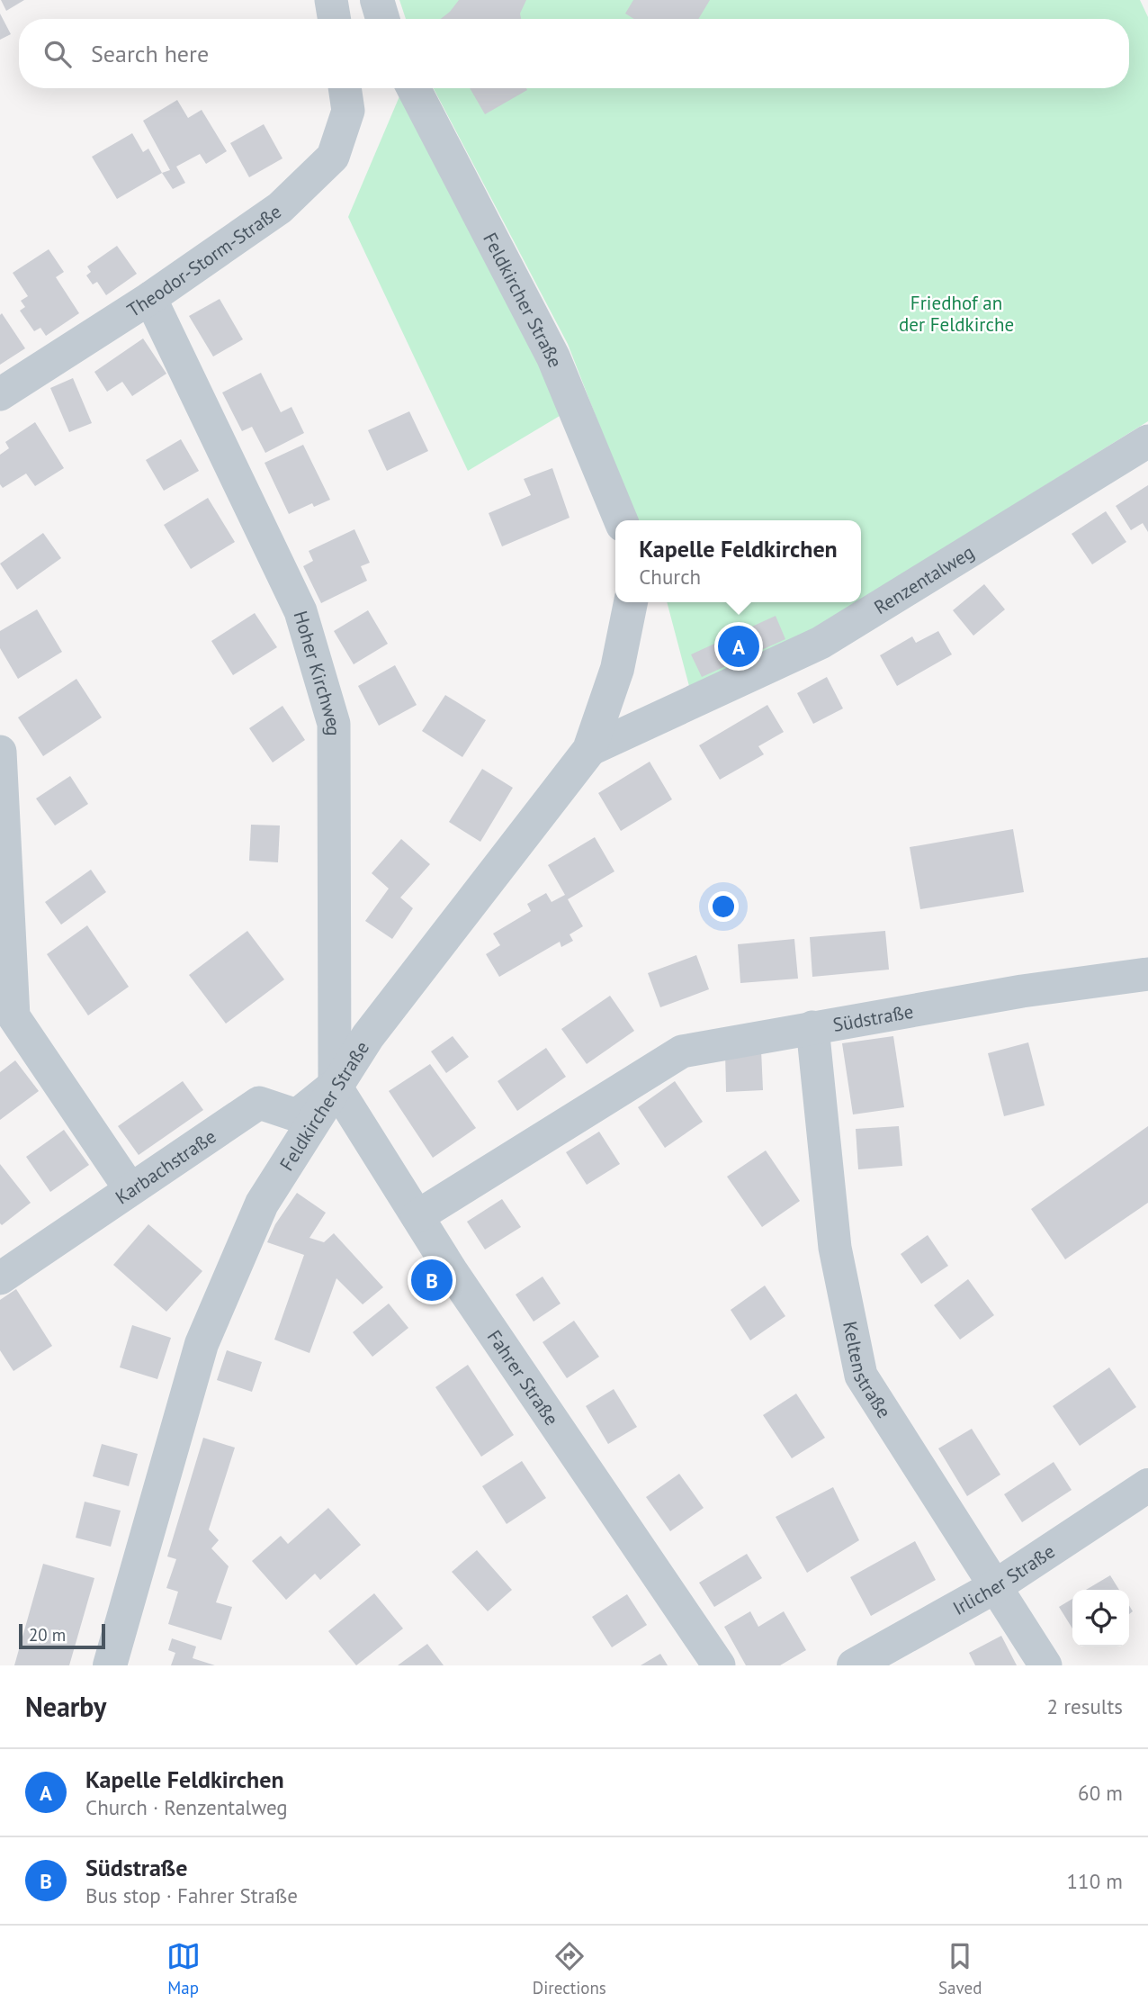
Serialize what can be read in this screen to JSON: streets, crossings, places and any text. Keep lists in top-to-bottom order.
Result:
{
  "streets": {
    "street": [
      "Theodor-Storm-Straße",
      "Feldkircher Straße",
      "Renzentalweg",
      "Hoher Kirchweg",
      "Südstraße",
      "Karbachstraße",
      "Keltenstraße",
      "Fahrer Straße",
      "Irlicher Straße"
    ]
  },
  "crossings": [
    ["Theodor-Storm-Straße", "Hoher Kirchweg"],
    ["Feldkircher Straße", "Renzentalweg"],
    ["Feldkircher Straße", "Hoher Kirchweg"],
    ["Feldkircher Straße", "Karbachstraße"],
    ["Feldkircher Straße", "Fahrer Straße"],
    ["Hoher Kirchweg", "Karbachstraße"],
    ["Hoher Kirchweg", "Fahrer Straße"],
    ["Südstraße", "Keltenstraße"],
    ["Südstraße", "Fahrer Straße"],
    ["Karbachstraße", "Fahrer Straße"],
    ["Keltenstraße", "Irlicher Straße"]
  ],
  "parks": ["Friedhof an der Feldkirche"],
  "scale_bar": "20 m",
  "page": {
    "search": "Search here",
    "popup": ["Kapelle Feldkirchen", "Church"],
    "pins": ["A", "B"],
    "scale": "20 m",
    "heading": ["Nearby", "2 results"],
    "list": [
      {
        "mark": "A",
        "name": "Kapelle Feldkirchen",
        "note": "Church · Renzentalweg",
        "value": "60 m"
      },
      {
        "mark": "B",
        "name": "Südstraße",
        "note": "Bus stop · Fahrer Straße",
        "value": "110 m"
      }
    ],
    "nav": ["Map", "Directions", "Saved"]
  }
}
